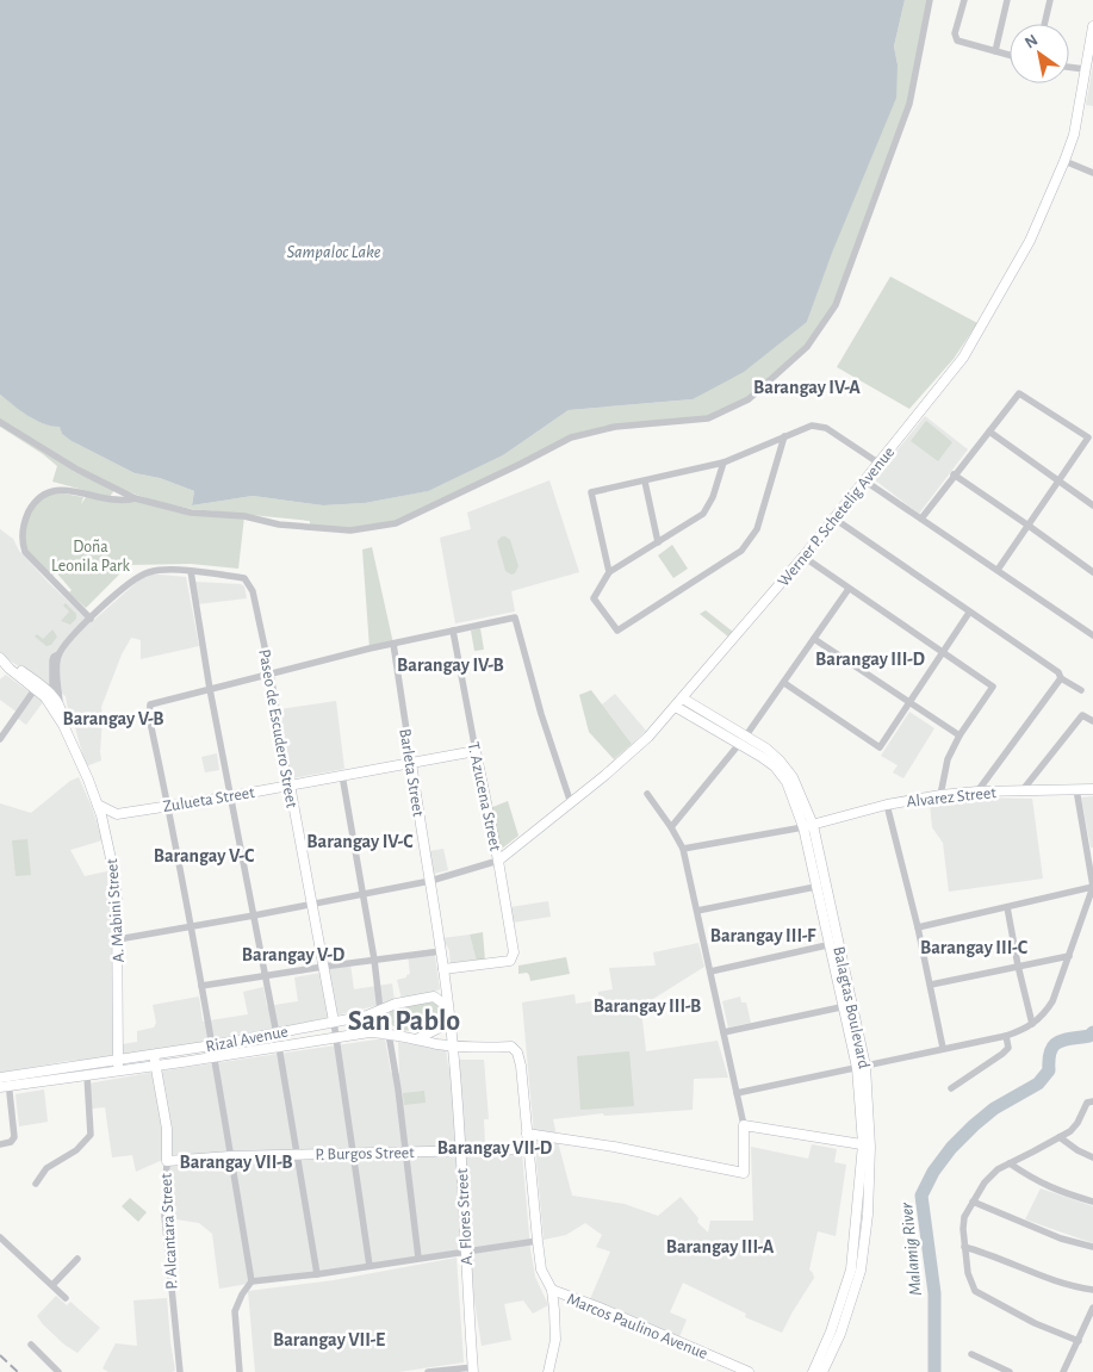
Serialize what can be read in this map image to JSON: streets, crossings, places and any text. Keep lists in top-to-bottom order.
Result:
{
  "streets": {
    "main road": [
      "Werner P. Schetelig Avenue",
      "Paseo de Escudero Street",
      "Barleta Street",
      "T. Azucena Street",
      "Alvarez Street",
      "Zulueta Street",
      "A. Mabini Street",
      "Balagtas Boulevard",
      "Rizal Avenue",
      "P. Burgos Street",
      "A. Flores Street",
      "P. Alcantara Street",
      "Marcos Paulino Avenue"
    ]
  },
  "crossings": [
    ["Werner P. Schetelig Avenue", "T. Azucena Street"],
    ["Werner P. Schetelig Avenue", "Balagtas Boulevard"],
    ["Paseo de Escudero Street", "Zulueta Street"],
    ["Paseo de Escudero Street", "Rizal Avenue"],
    ["Barleta Street", "T. Azucena Street"],
    ["Barleta Street", "Zulueta Street"],
    ["Barleta Street", "Rizal Avenue"],
    ["T. Azucena Street", "Zulueta Street"],
    ["Alvarez Street", "Balagtas Boulevard"],
    ["A. Mabini Street", "Rizal Avenue"],
    ["Rizal Avenue", "A. Flores Street"],
    ["Rizal Avenue", "P. Alcantara Street"],
    ["Rizal Avenue", "Marcos Paulino Avenue"],
    ["P. Burgos Street", "A. Flores Street"],
    ["P. Burgos Street", "P. Alcantara Street"],
    ["P. Burgos Street", "Marcos Paulino Avenue"]
  ],
  "districts": [
    "Barangay IV-A",
    "Barangay III-D",
    "Barangay IV-B",
    "Barangay V-B",
    "Barangay IV-C",
    "Barangay V-C",
    "Barangay III-F",
    "Barangay III-C",
    "Barangay V-D",
    "Barangay III-B",
    "San Pablo",
    "Barangay VII-D",
    "Barangay VII-B",
    "Barangay III-A",
    "Barangay VII-E"
  ],
  "water": ["Sampaloc Lake", "Malamig River"],
  "parks": ["Doña Leonila Park"],
  "north": "top left"
}
